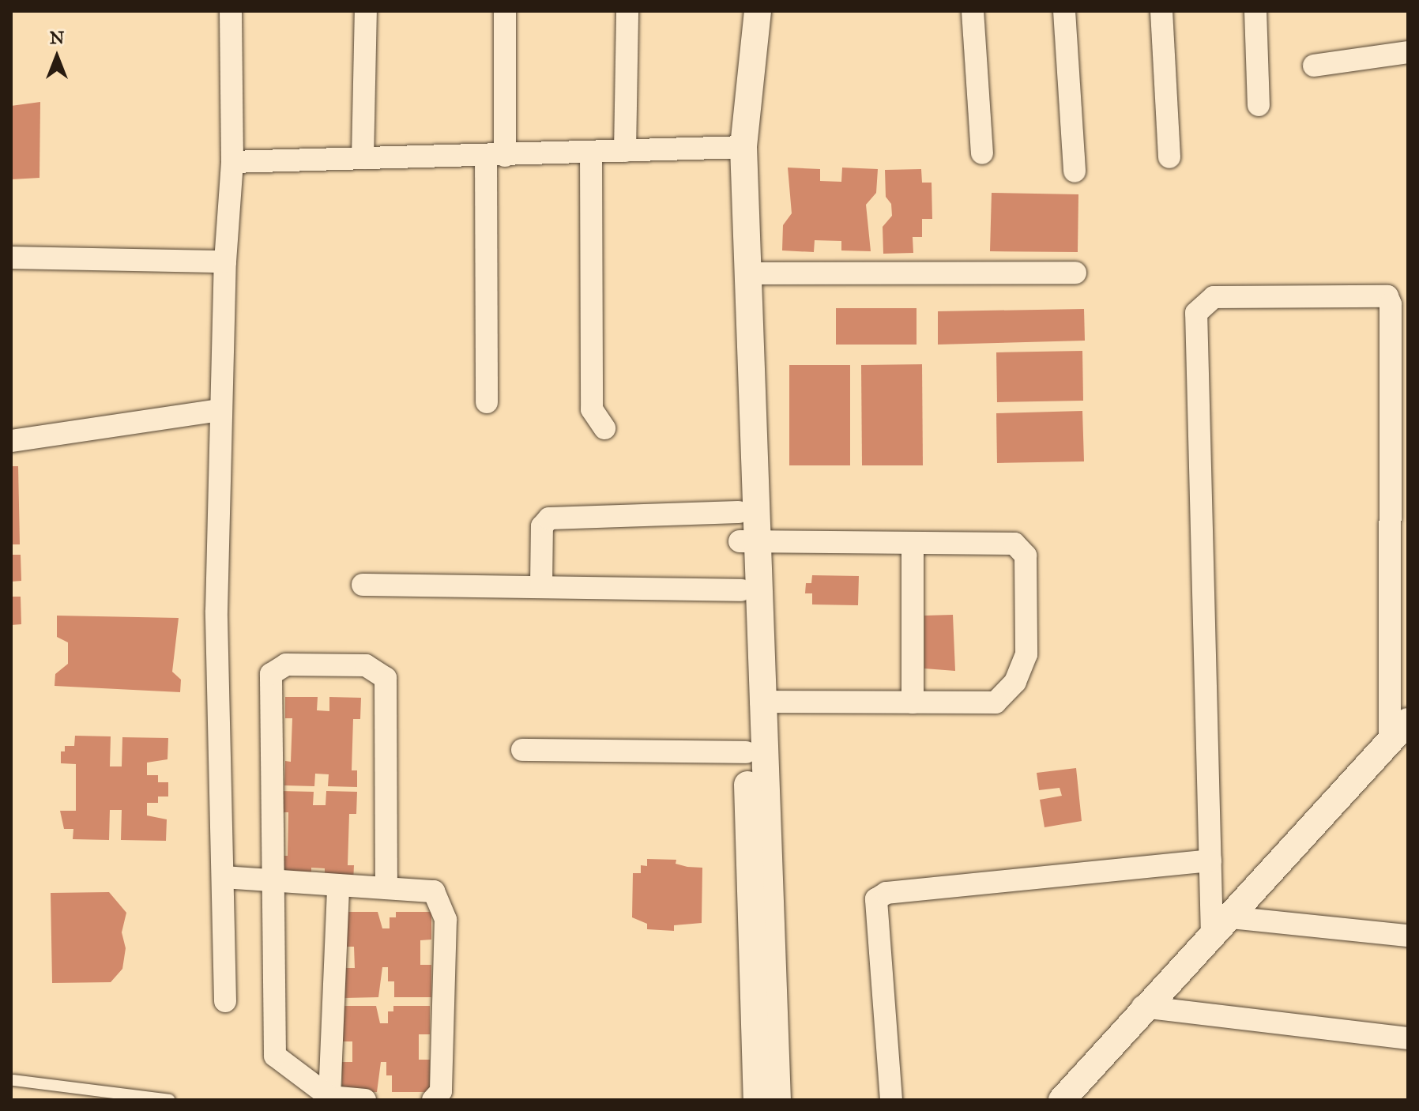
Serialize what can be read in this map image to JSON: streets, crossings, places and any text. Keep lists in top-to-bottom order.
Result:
{
  "north": "top"
}
